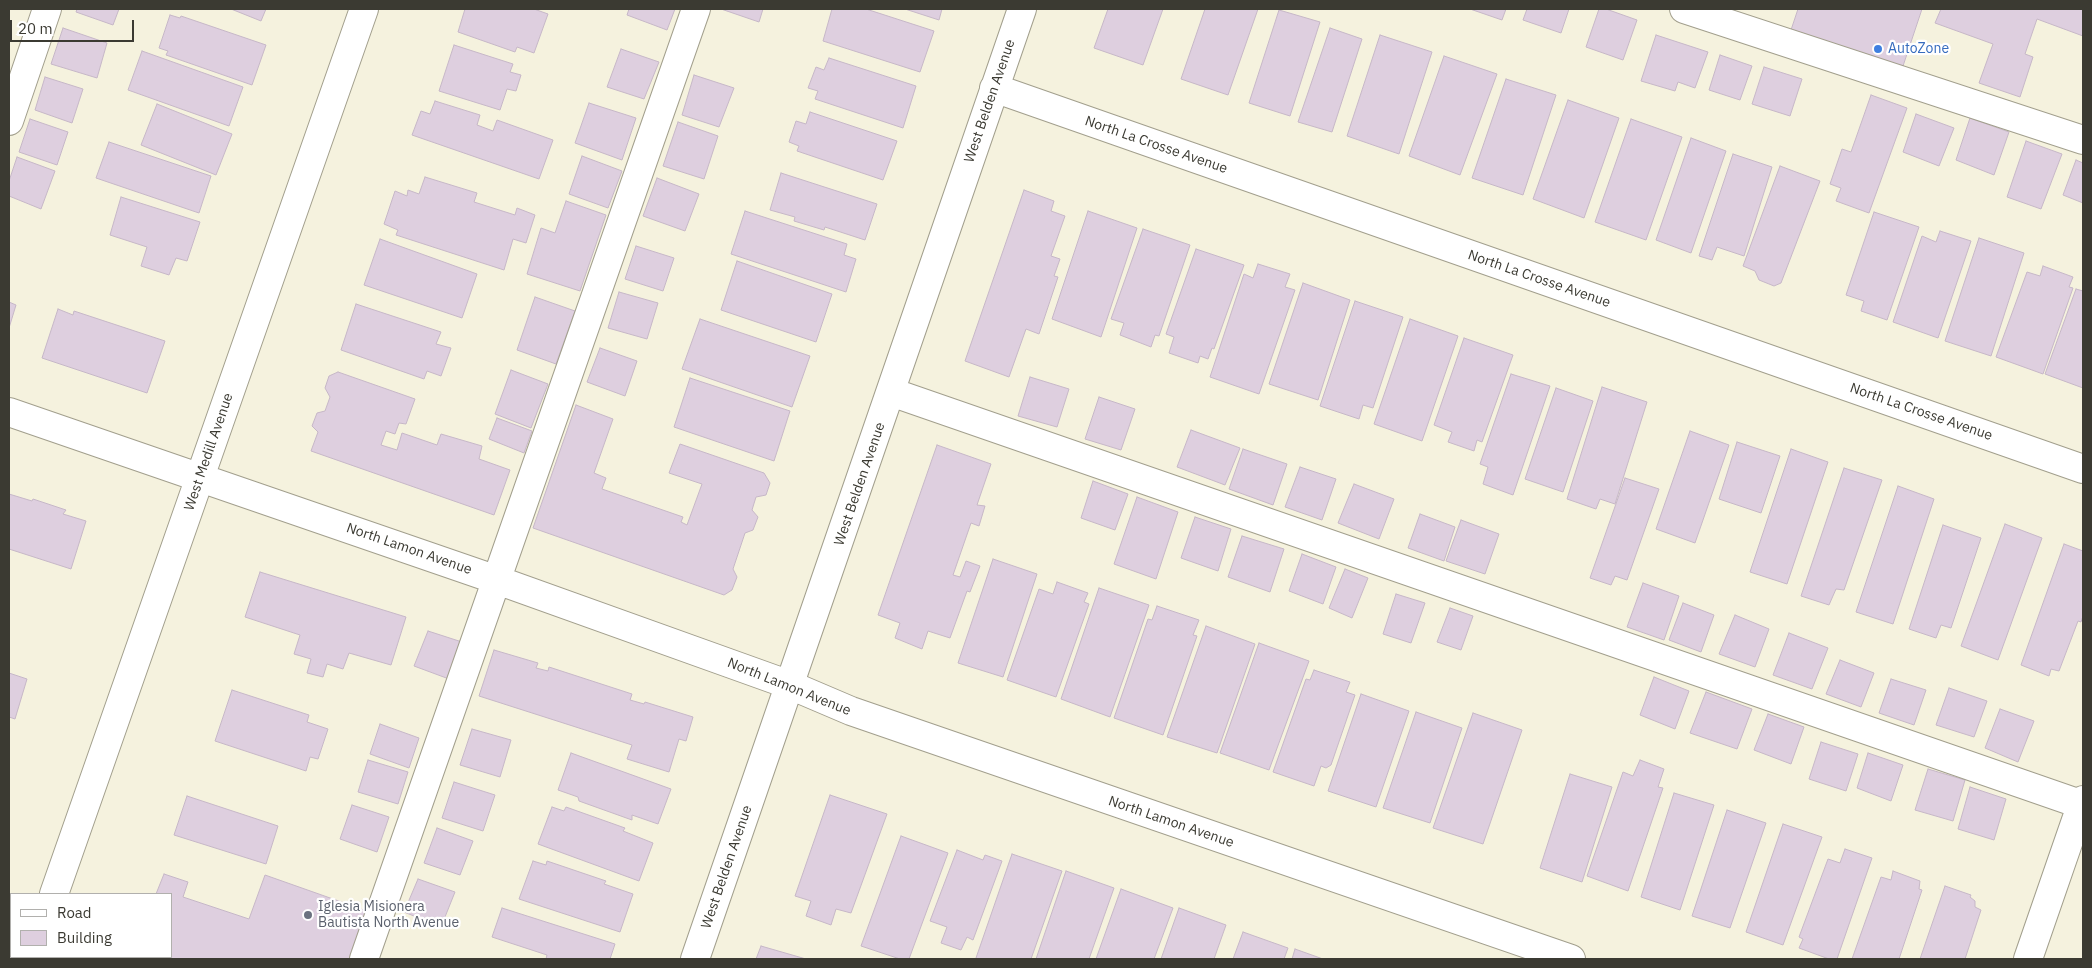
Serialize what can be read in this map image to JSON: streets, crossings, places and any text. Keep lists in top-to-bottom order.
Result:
{
  "streets": {
    "street": [
      "West Belden Avenue",
      "North La Crosse Avenue",
      "West Medill Avenue",
      "North Lamon Avenue"
    ]
  },
  "crossings": [
    ["West Belden Avenue", "North La Crosse Avenue"],
    ["West Belden Avenue", "North Lamon Avenue"],
    ["West Medill Avenue", "North Lamon Avenue"]
  ],
  "places": ["AutoZone", "Iglesia Misionera Bautista North Avenue"],
  "legend": ["Road", "Building"],
  "scale_bar": "20 m"
}
